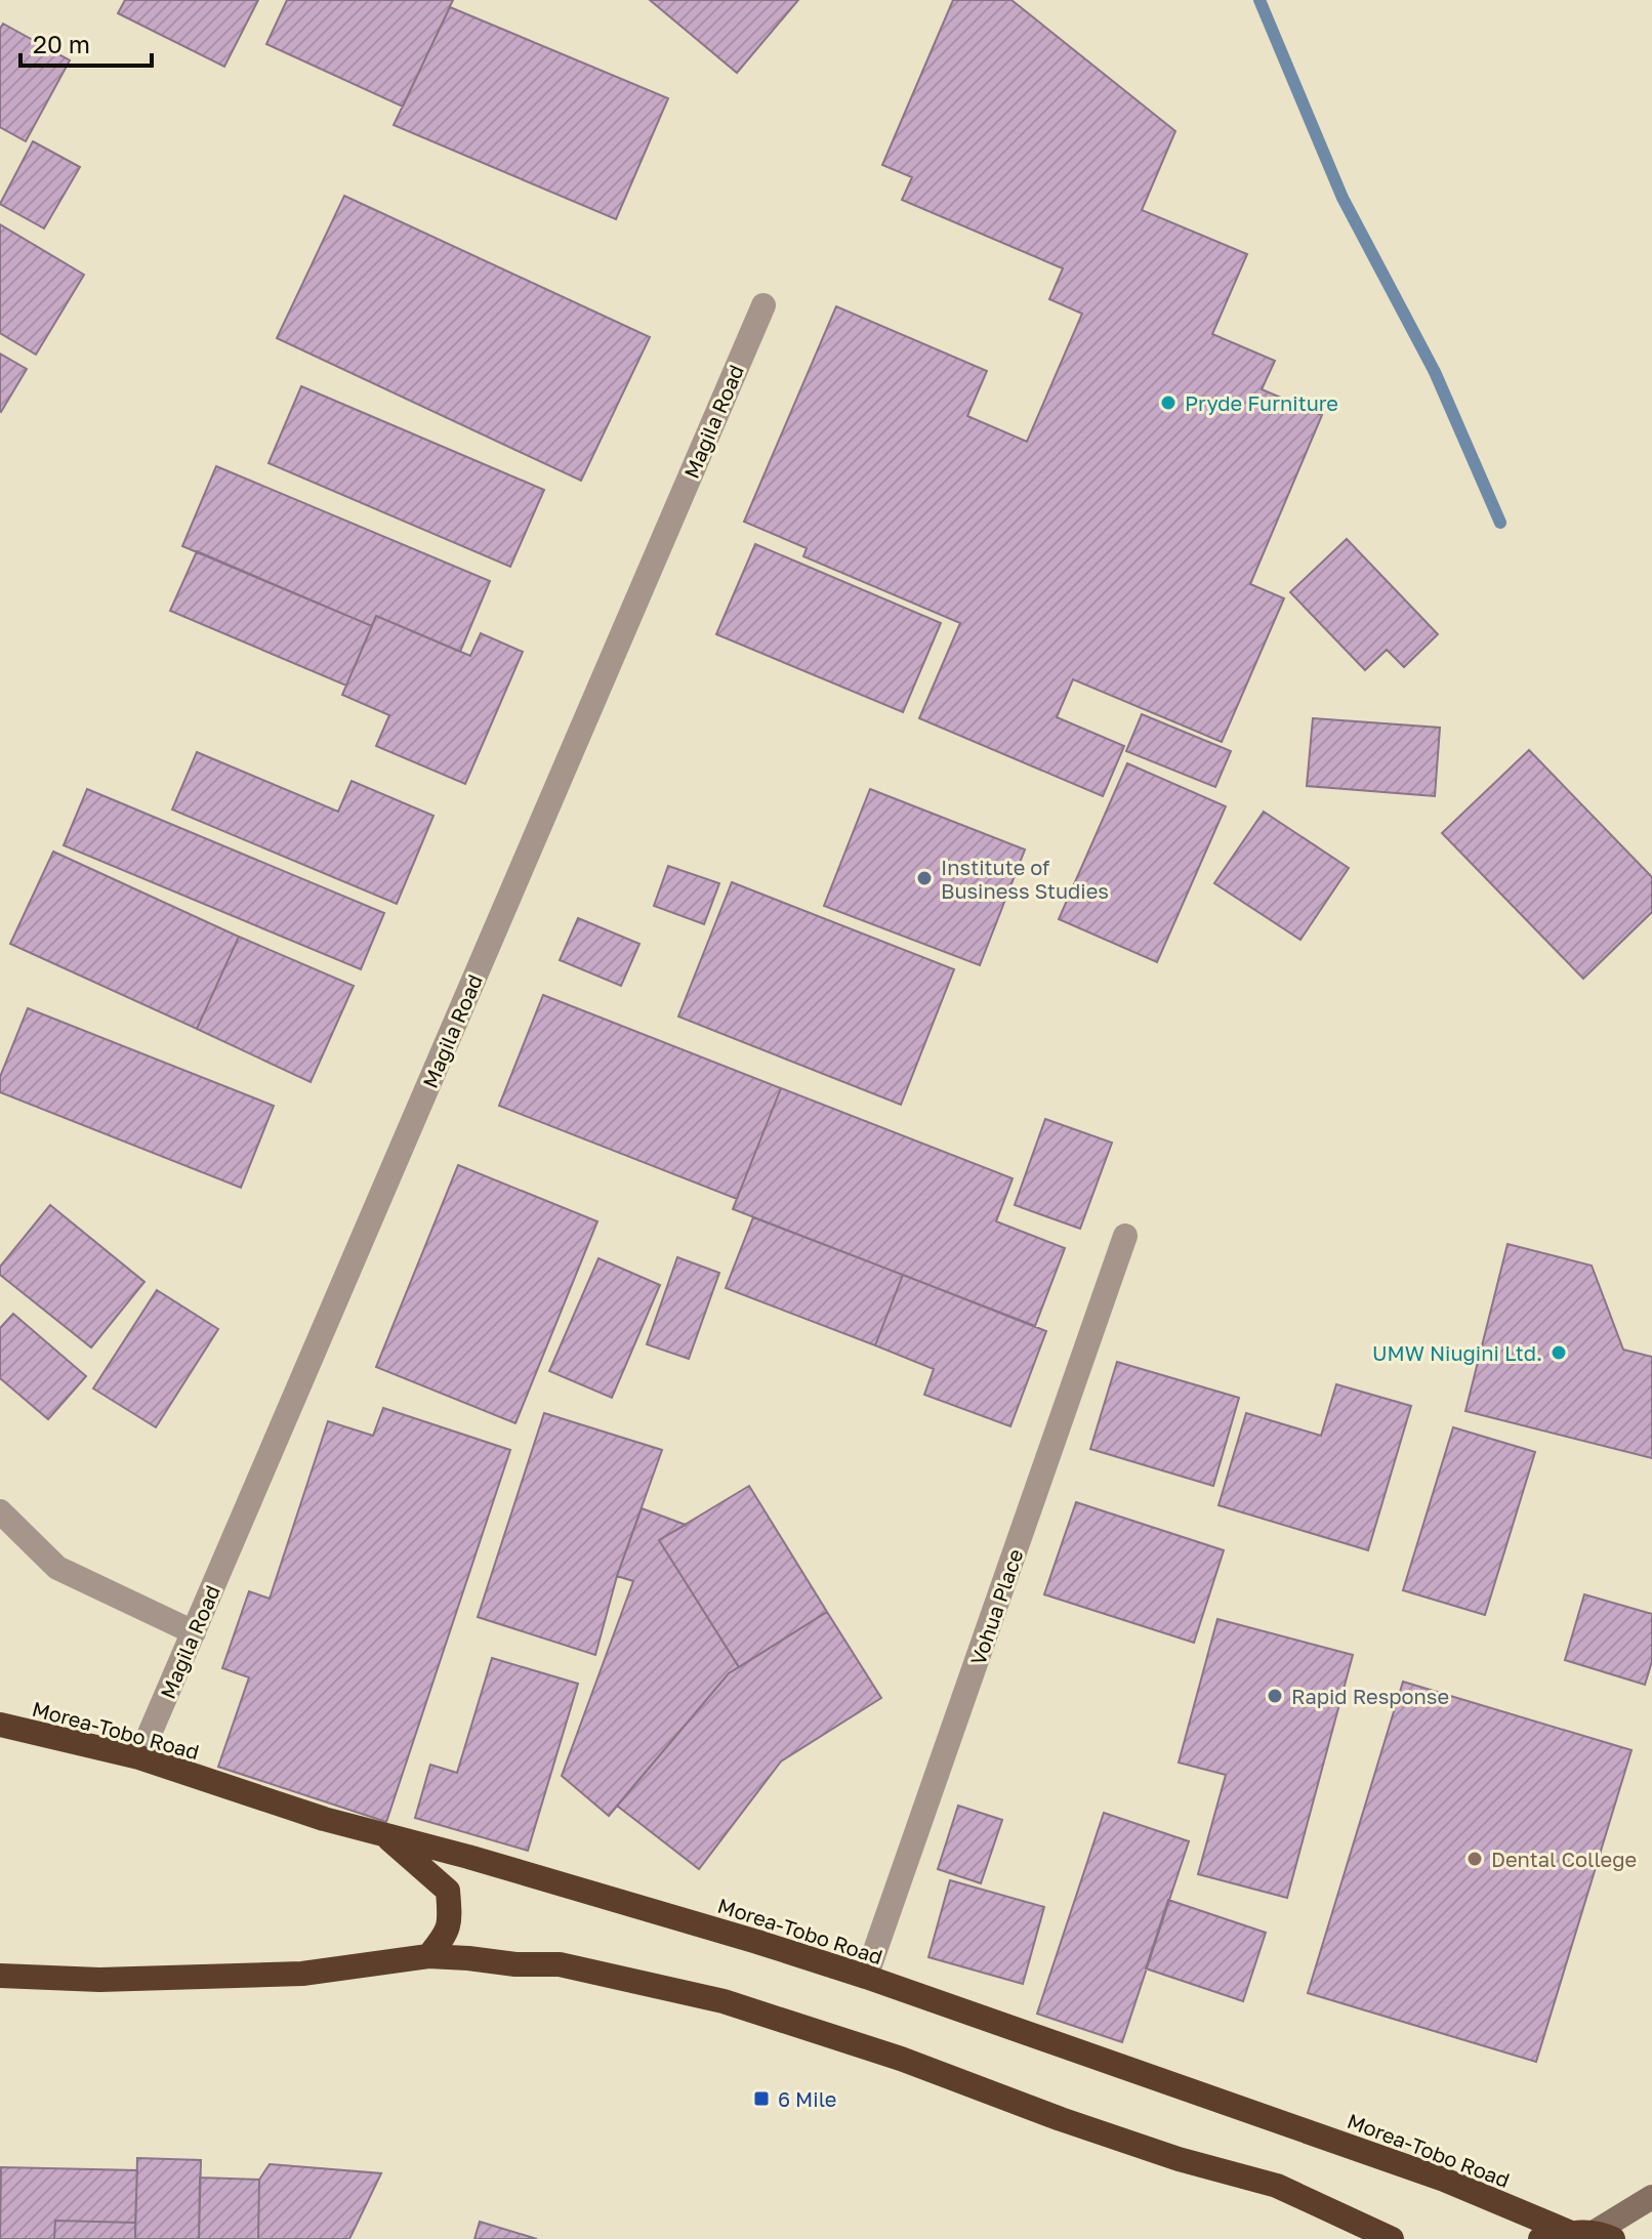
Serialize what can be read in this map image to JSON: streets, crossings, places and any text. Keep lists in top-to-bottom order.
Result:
{
  "streets": {
    "highway": ["Morea-Tobo Road"],
    "street": ["Magila Road", "Vohua Place"]
  },
  "crossings": [
    ["Magila Road", "Morea-Tobo Road"],
    ["Vohua Place", "Morea-Tobo Road"]
  ],
  "places": {
    "other": [
      "Pryde Furniture",
      "Institute of Business Studies",
      "UMW Niugini Ltd.",
      "Rapid Response",
      "Dental College"
    ],
    "transit": ["6 Mile"]
  },
  "scale_bar": "20 m"
}
